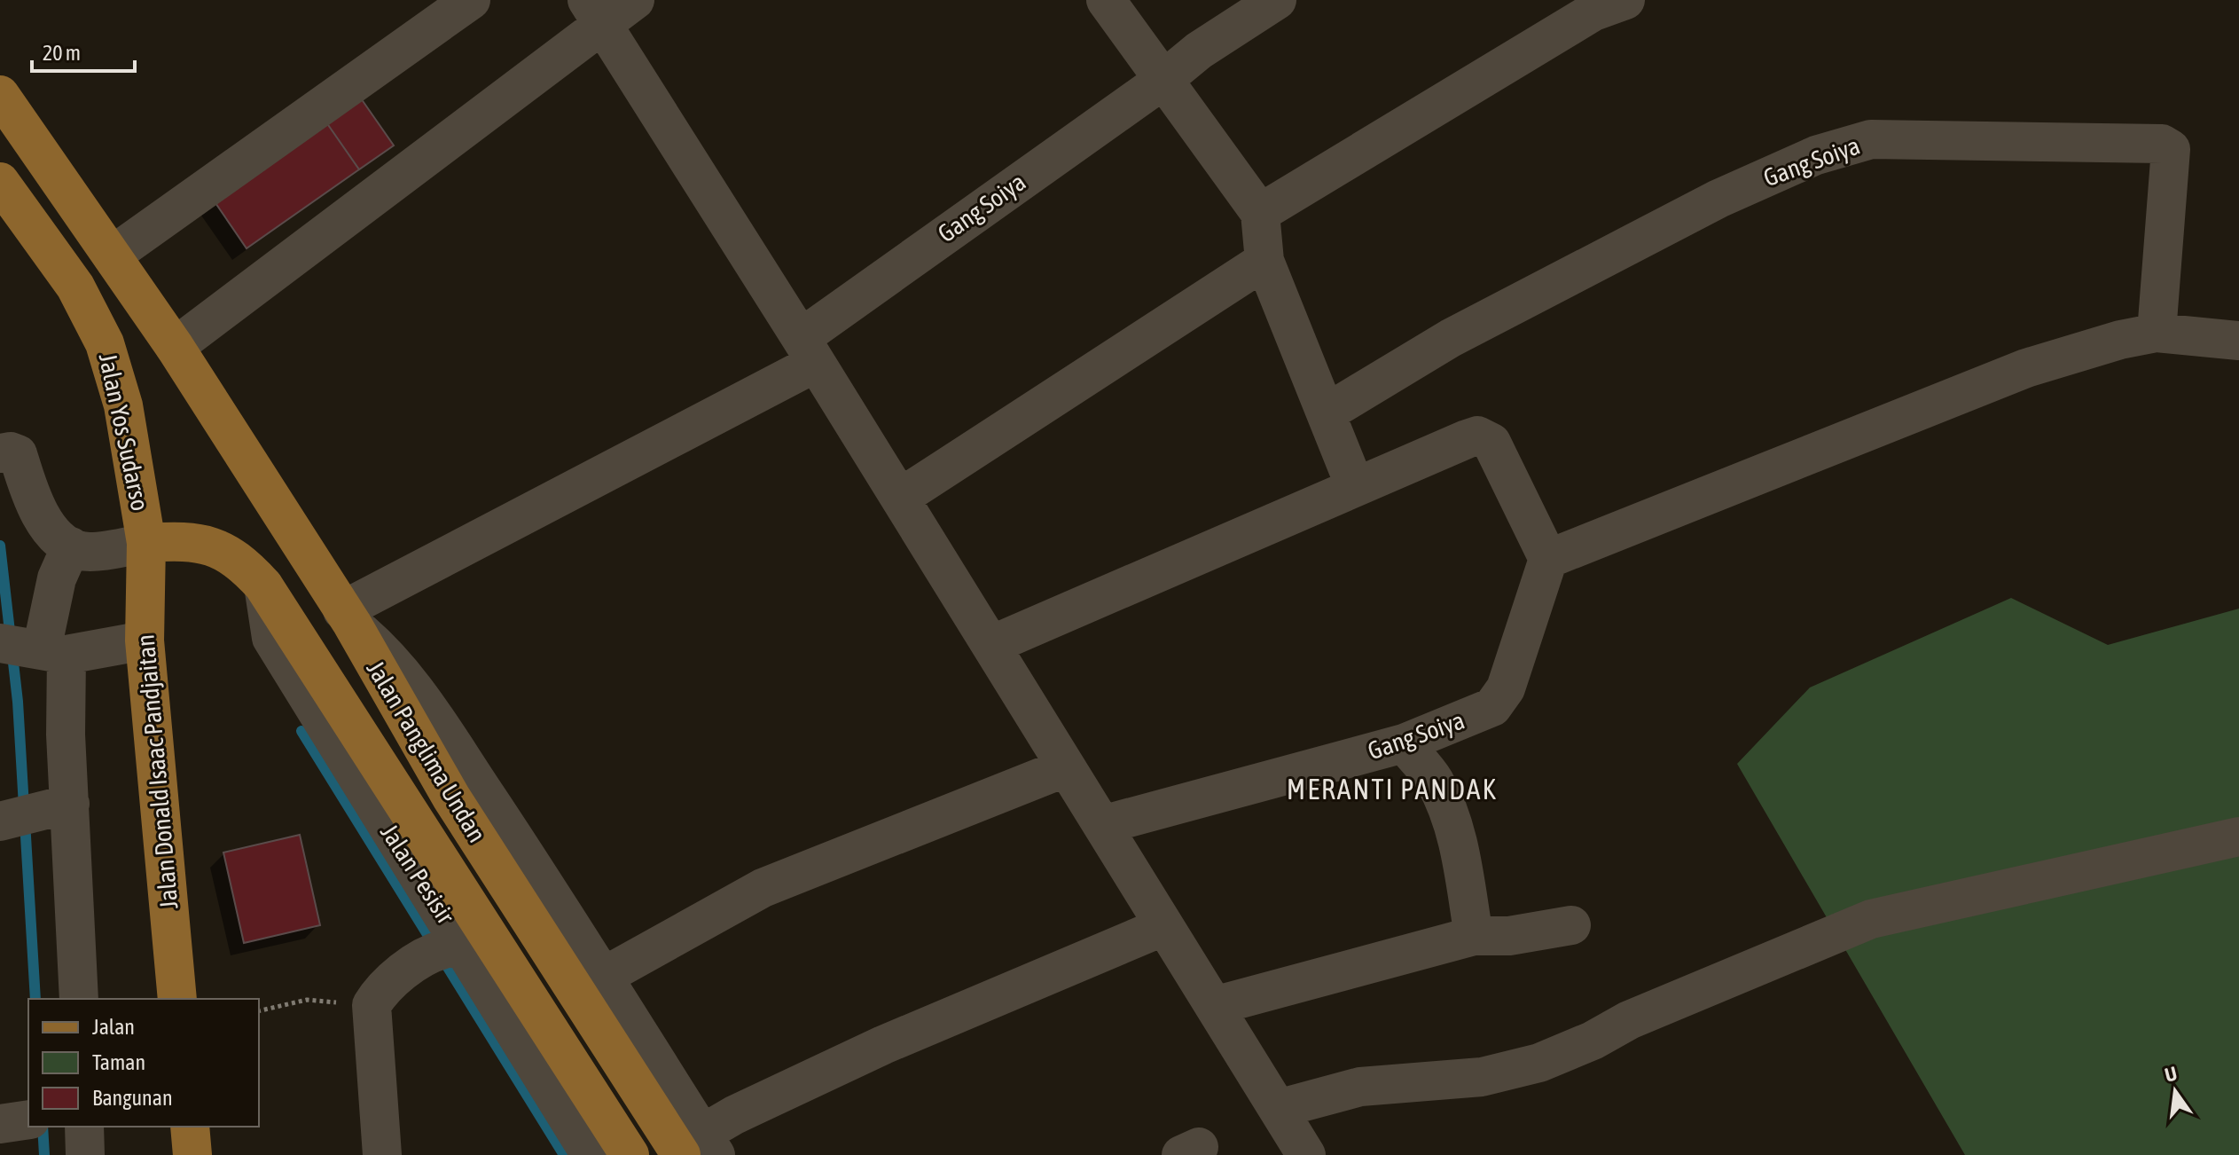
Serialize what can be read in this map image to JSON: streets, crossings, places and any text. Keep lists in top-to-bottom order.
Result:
{
  "streets": {
    "main road": ["Jalan Yos Sudarso", "Jalan Panglima Undan", "Jalan Donald Isaac Pandjaitan"],
    "street": ["Gang Soiya", "Jalan Pesisir"]
  },
  "crossings": [
    ["Gang Soiya", "Jalan Panglima Undan"],
    ["Jalan Yos Sudarso", "Jalan Panglima Undan"],
    ["Jalan Yos Sudarso", "Jalan Donald Isaac Pandjaitan"],
    ["Jalan Panglima Undan", "Jalan Donald Isaac Pandjaitan"],
    ["Jalan Panglima Undan", "Jalan Pesisir"]
  ],
  "districts": ["MERANTI PANDAK"],
  "legend": ["Jalan", "Taman", "Bangunan"],
  "scale_bar": "20 m",
  "north": "top"
}
